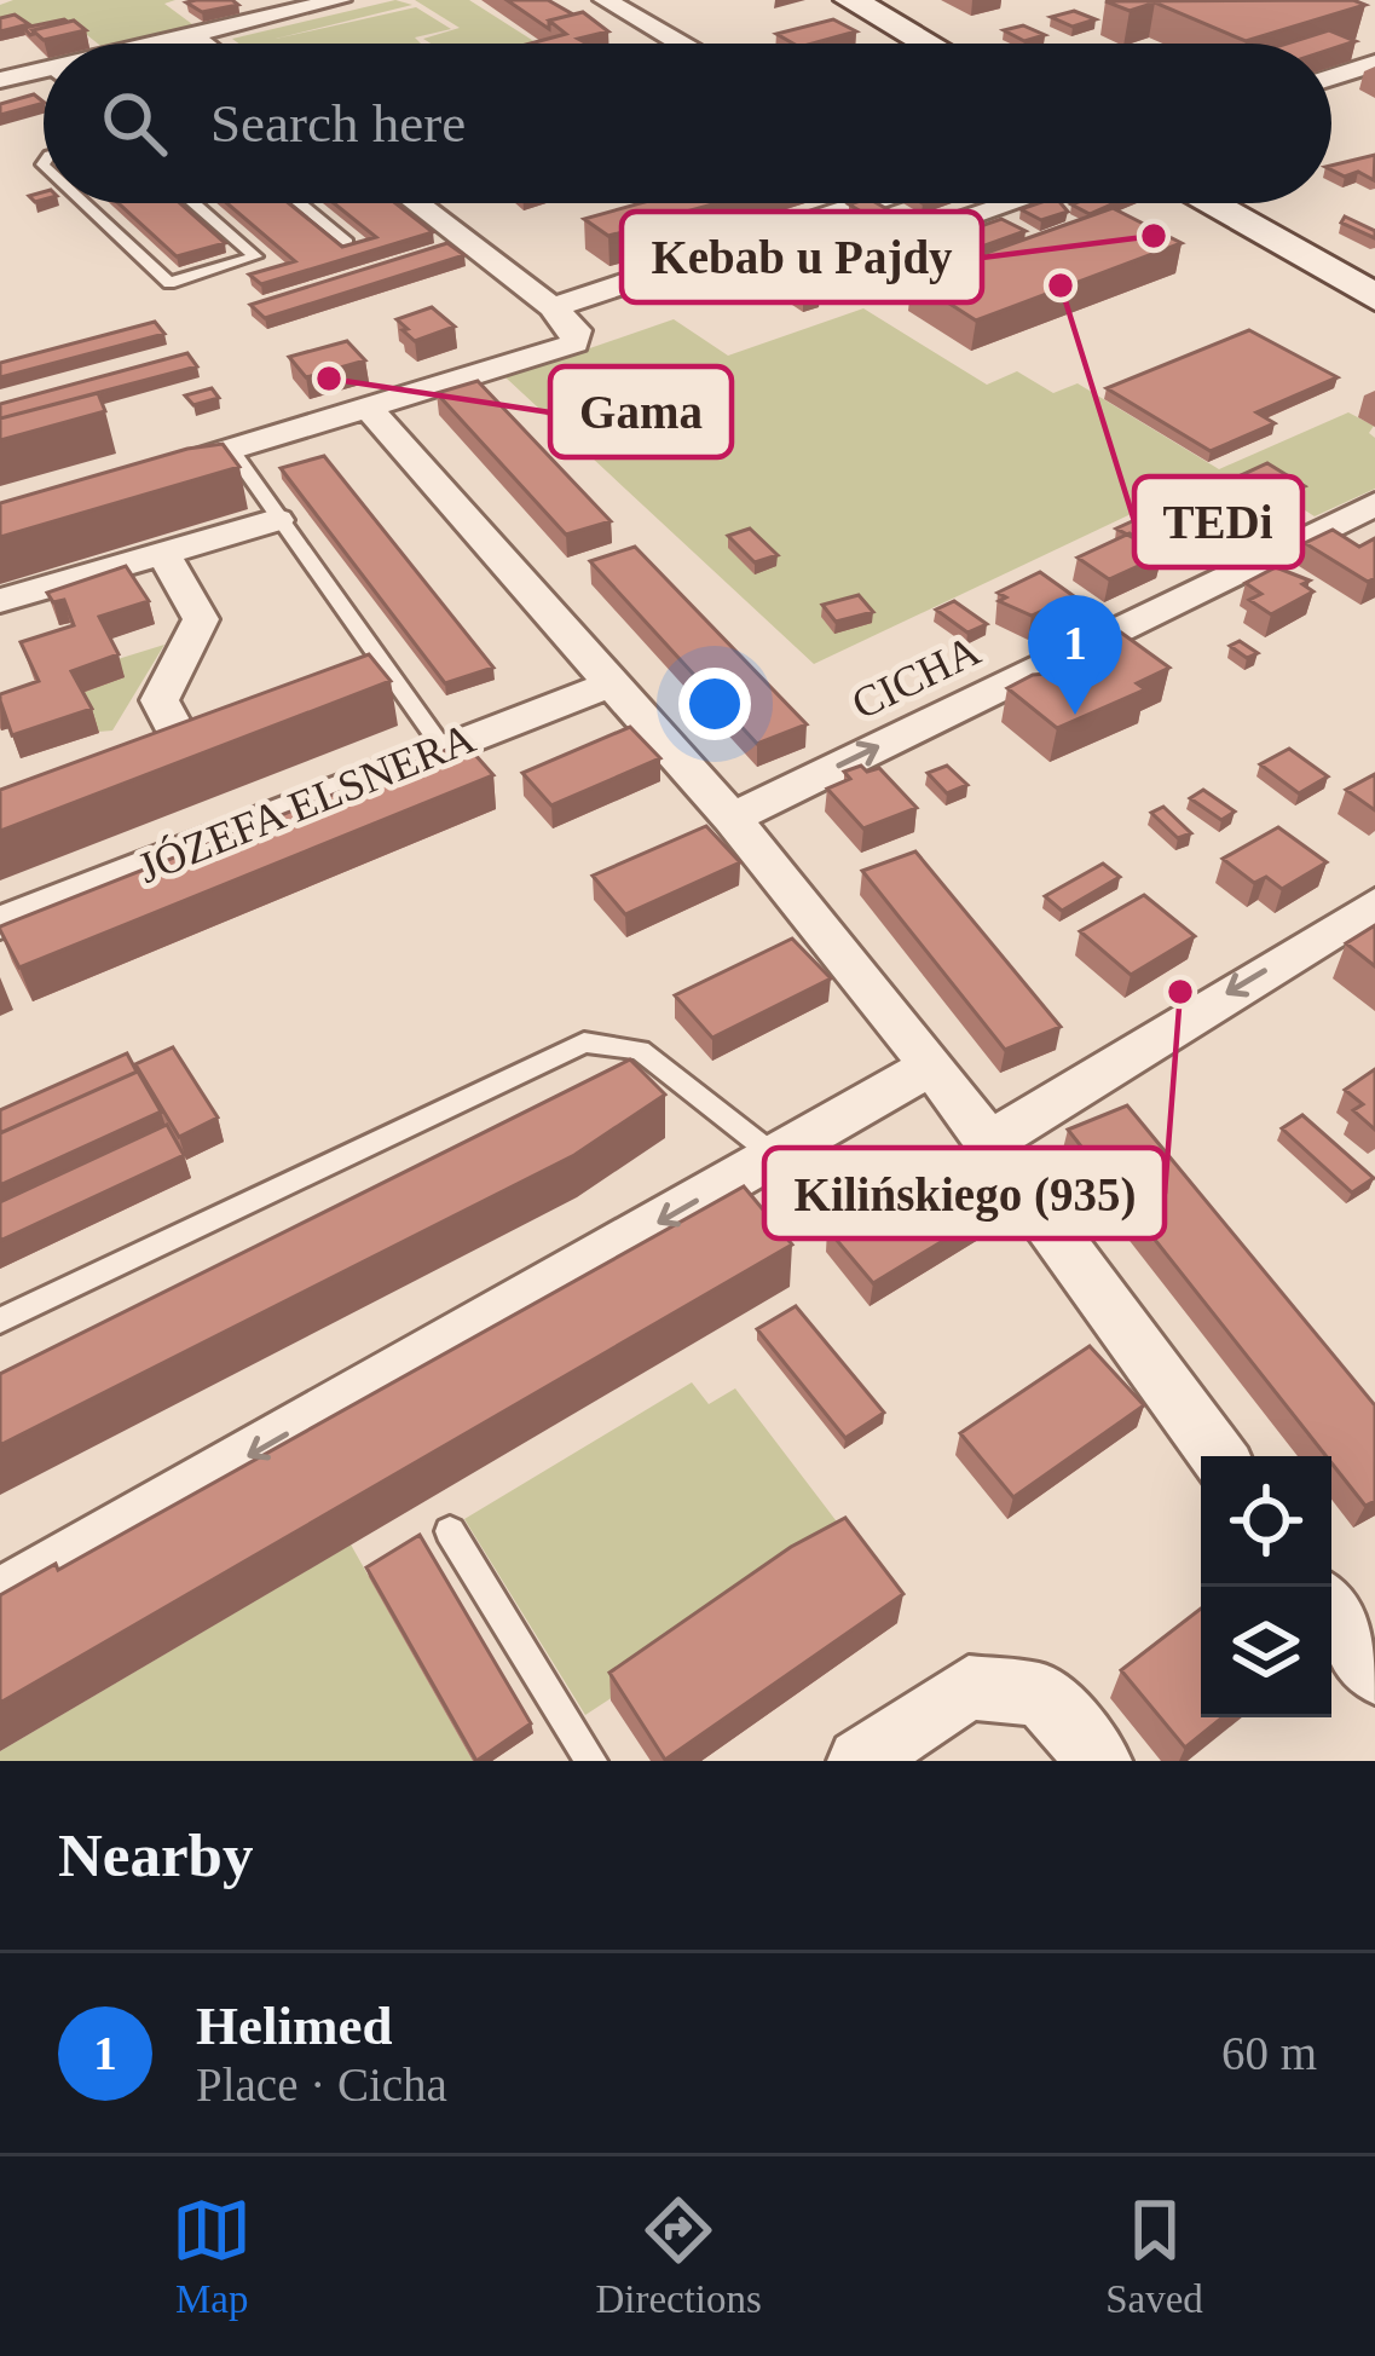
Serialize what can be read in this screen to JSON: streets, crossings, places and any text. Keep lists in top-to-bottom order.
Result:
{
  "streets": {
    "street": ["CICHA", "JÓZEFA ELSNERA"]
  },
  "places": [
    "Kebab u Pajdy",
    "TEDi",
    "Gama",
    "Kilińskiego (935)"
  ],
  "page": {
    "search": "Search here",
    "pins": "1",
    "heading": "Nearby",
    "list": [
      {
        "mark": "1",
        "name": "Helimed",
        "note": "Place · Cicha",
        "value": "60 m"
      }
    ],
    "nav": ["Map", "Directions", "Saved"]
  }
}
